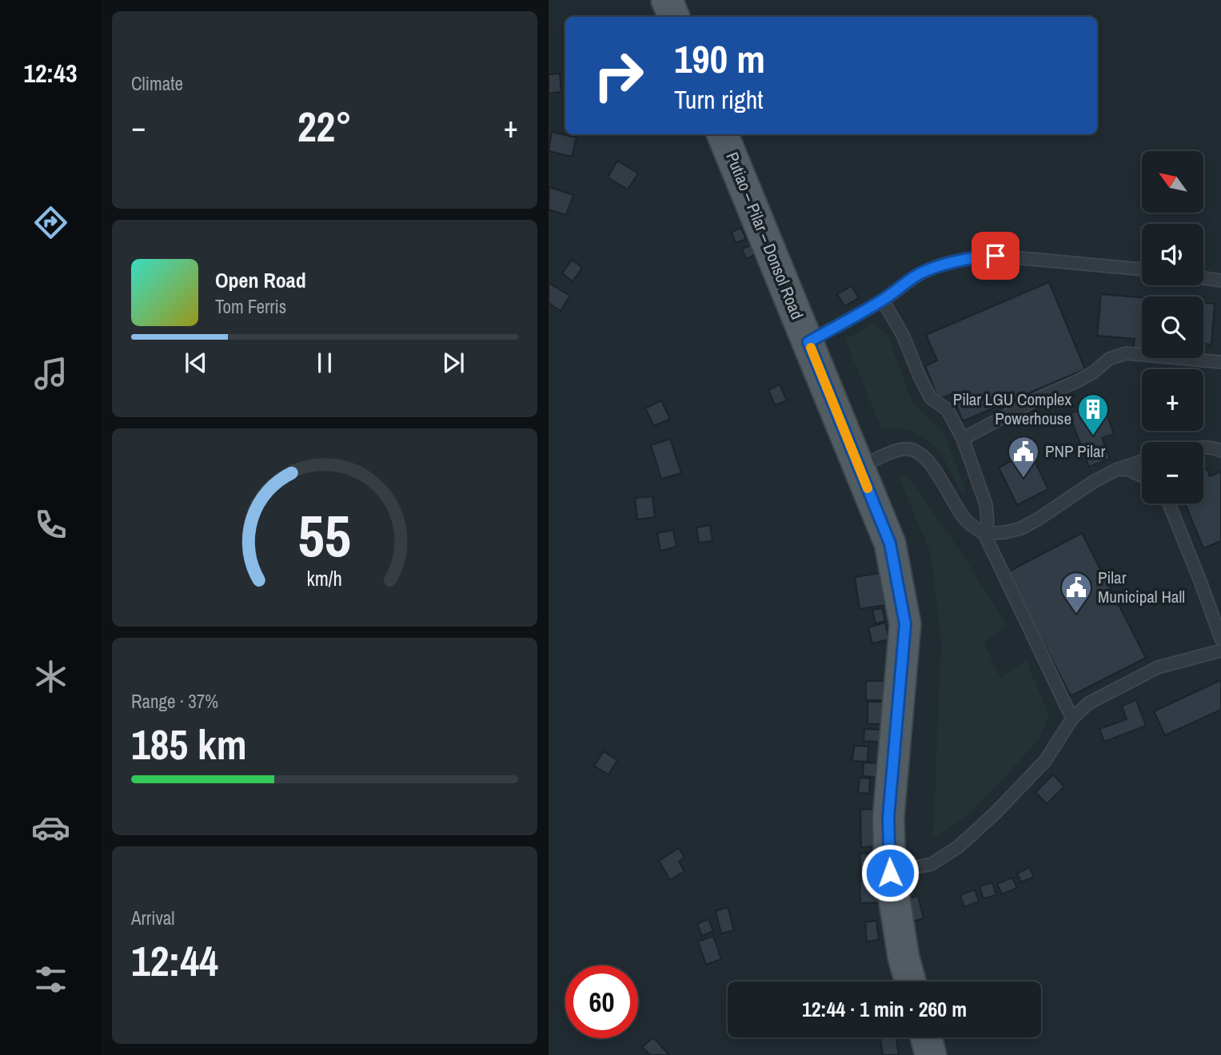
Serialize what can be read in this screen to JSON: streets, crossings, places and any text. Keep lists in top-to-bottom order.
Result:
{
  "streets": {
    "main road": ["Putiao – Pilar – Donsol Road"]
  },
  "places": {
    "building": ["Pilar LGU Complex Powerhouse"],
    "public building": ["PNP Pilar", "Pilar Municipal Hall"]
  },
  "north": "top left",
  "page": {
    "tabs": "12:43",
    "tile": [
      "Climate",
      ["Range · 37%", "185 km"],
      ["Arrival", "12:44"]
    ],
    "turn": ["190 m", "Turn right"],
    "heat": ["−", "22°", "+"],
    "map_buttons": ["+", "−"],
    "song": ["Open Road", "Tom Ferris"],
    "limit": "60",
    "trip": "12:44 · 1 min · 260 m",
    "gauge": ["55", "km/h"]
  }
}
